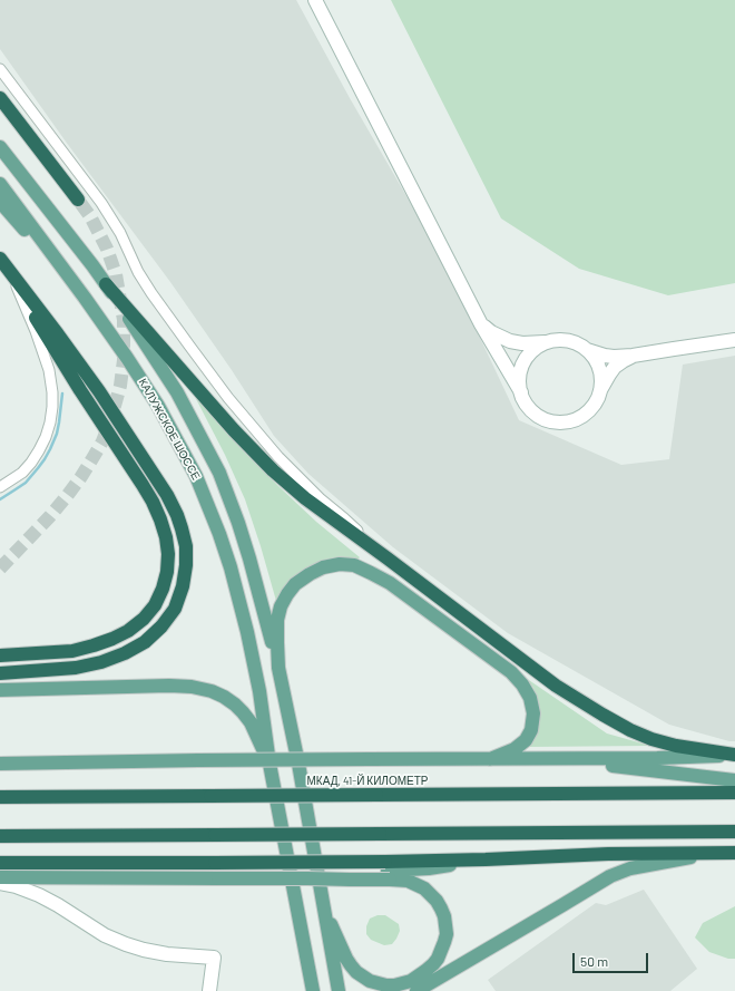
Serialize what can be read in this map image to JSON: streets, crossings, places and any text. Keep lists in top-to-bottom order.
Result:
{
  "streets": {
    "highway": ["МКАД, 41-Й КИЛОМЕТР"],
    "main road": ["КАЛУЖСКОЕ ШОССЕ"]
  },
  "scale_bar": "50 m"
}
